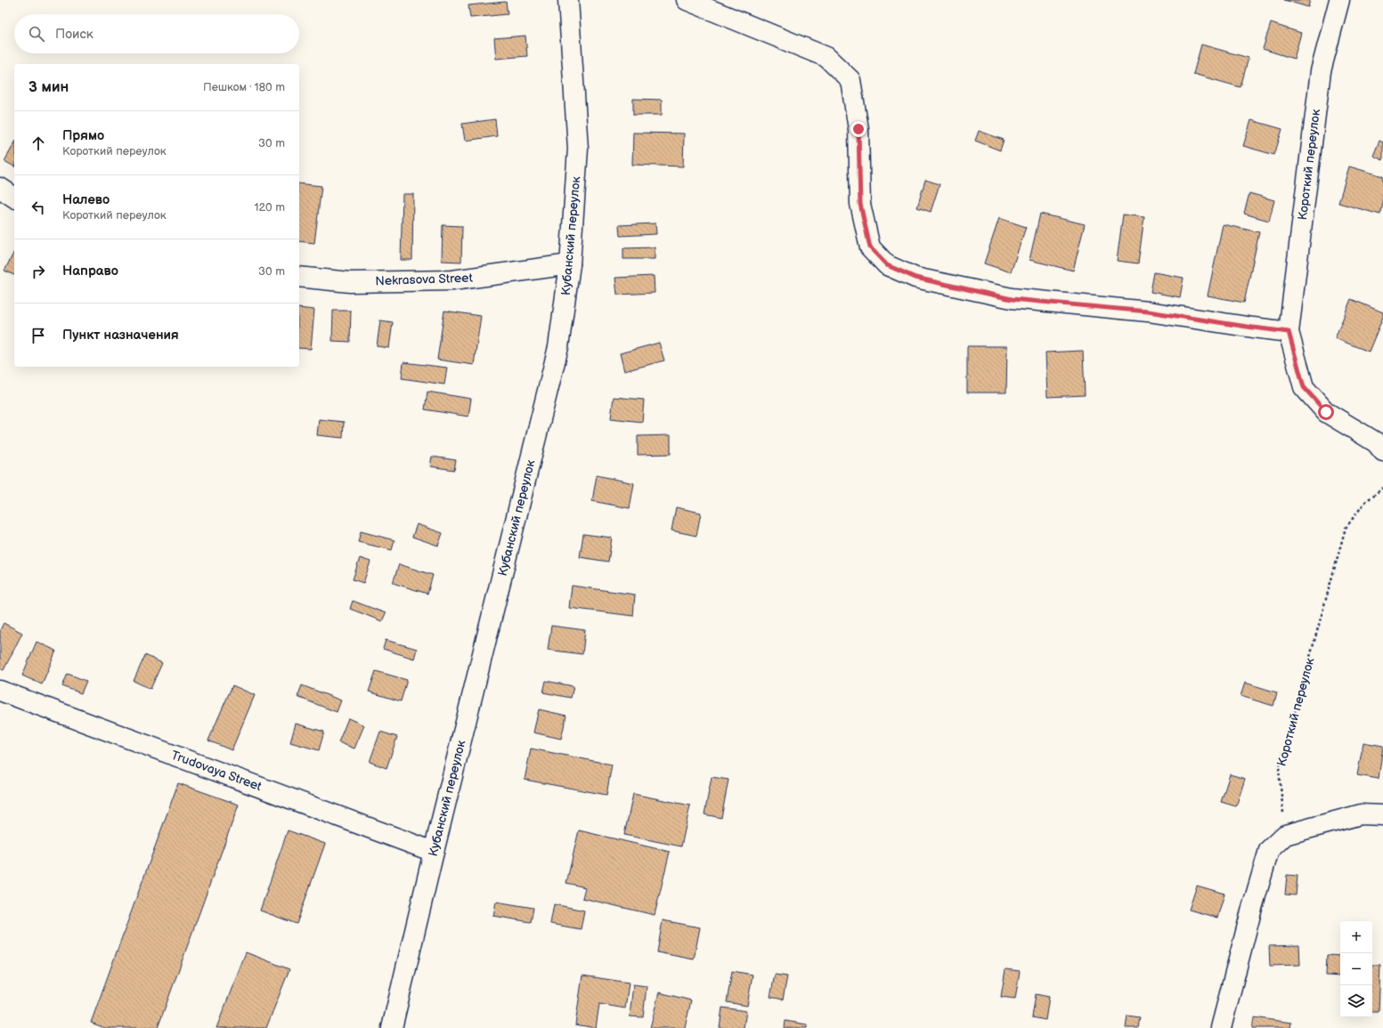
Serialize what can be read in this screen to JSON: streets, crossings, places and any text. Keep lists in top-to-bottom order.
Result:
{
  "streets": {
    "street": [
      "Короткий переулок",
      "Кубанский переулок",
      "Nekrasova Street",
      "Trudovaya Street"
    ]
  },
  "crossings": [
    ["Кубанский переулок", "Nekrasova Street"],
    ["Кубанский переулок", "Trudovaya Street"]
  ],
  "page": {
    "search": "Поиск",
    "heading": ["3 мин", "Пешком · 180 m"],
    "list": [
      ["Прямо", "Короткий переулок", "30 m"],
      ["Налево", "Короткий переулок", "120 m"],
      ["Направо", "30 m"],
      "Пункт назначения"
    ],
    "map_buttons": ["+", "−"]
  }
}
